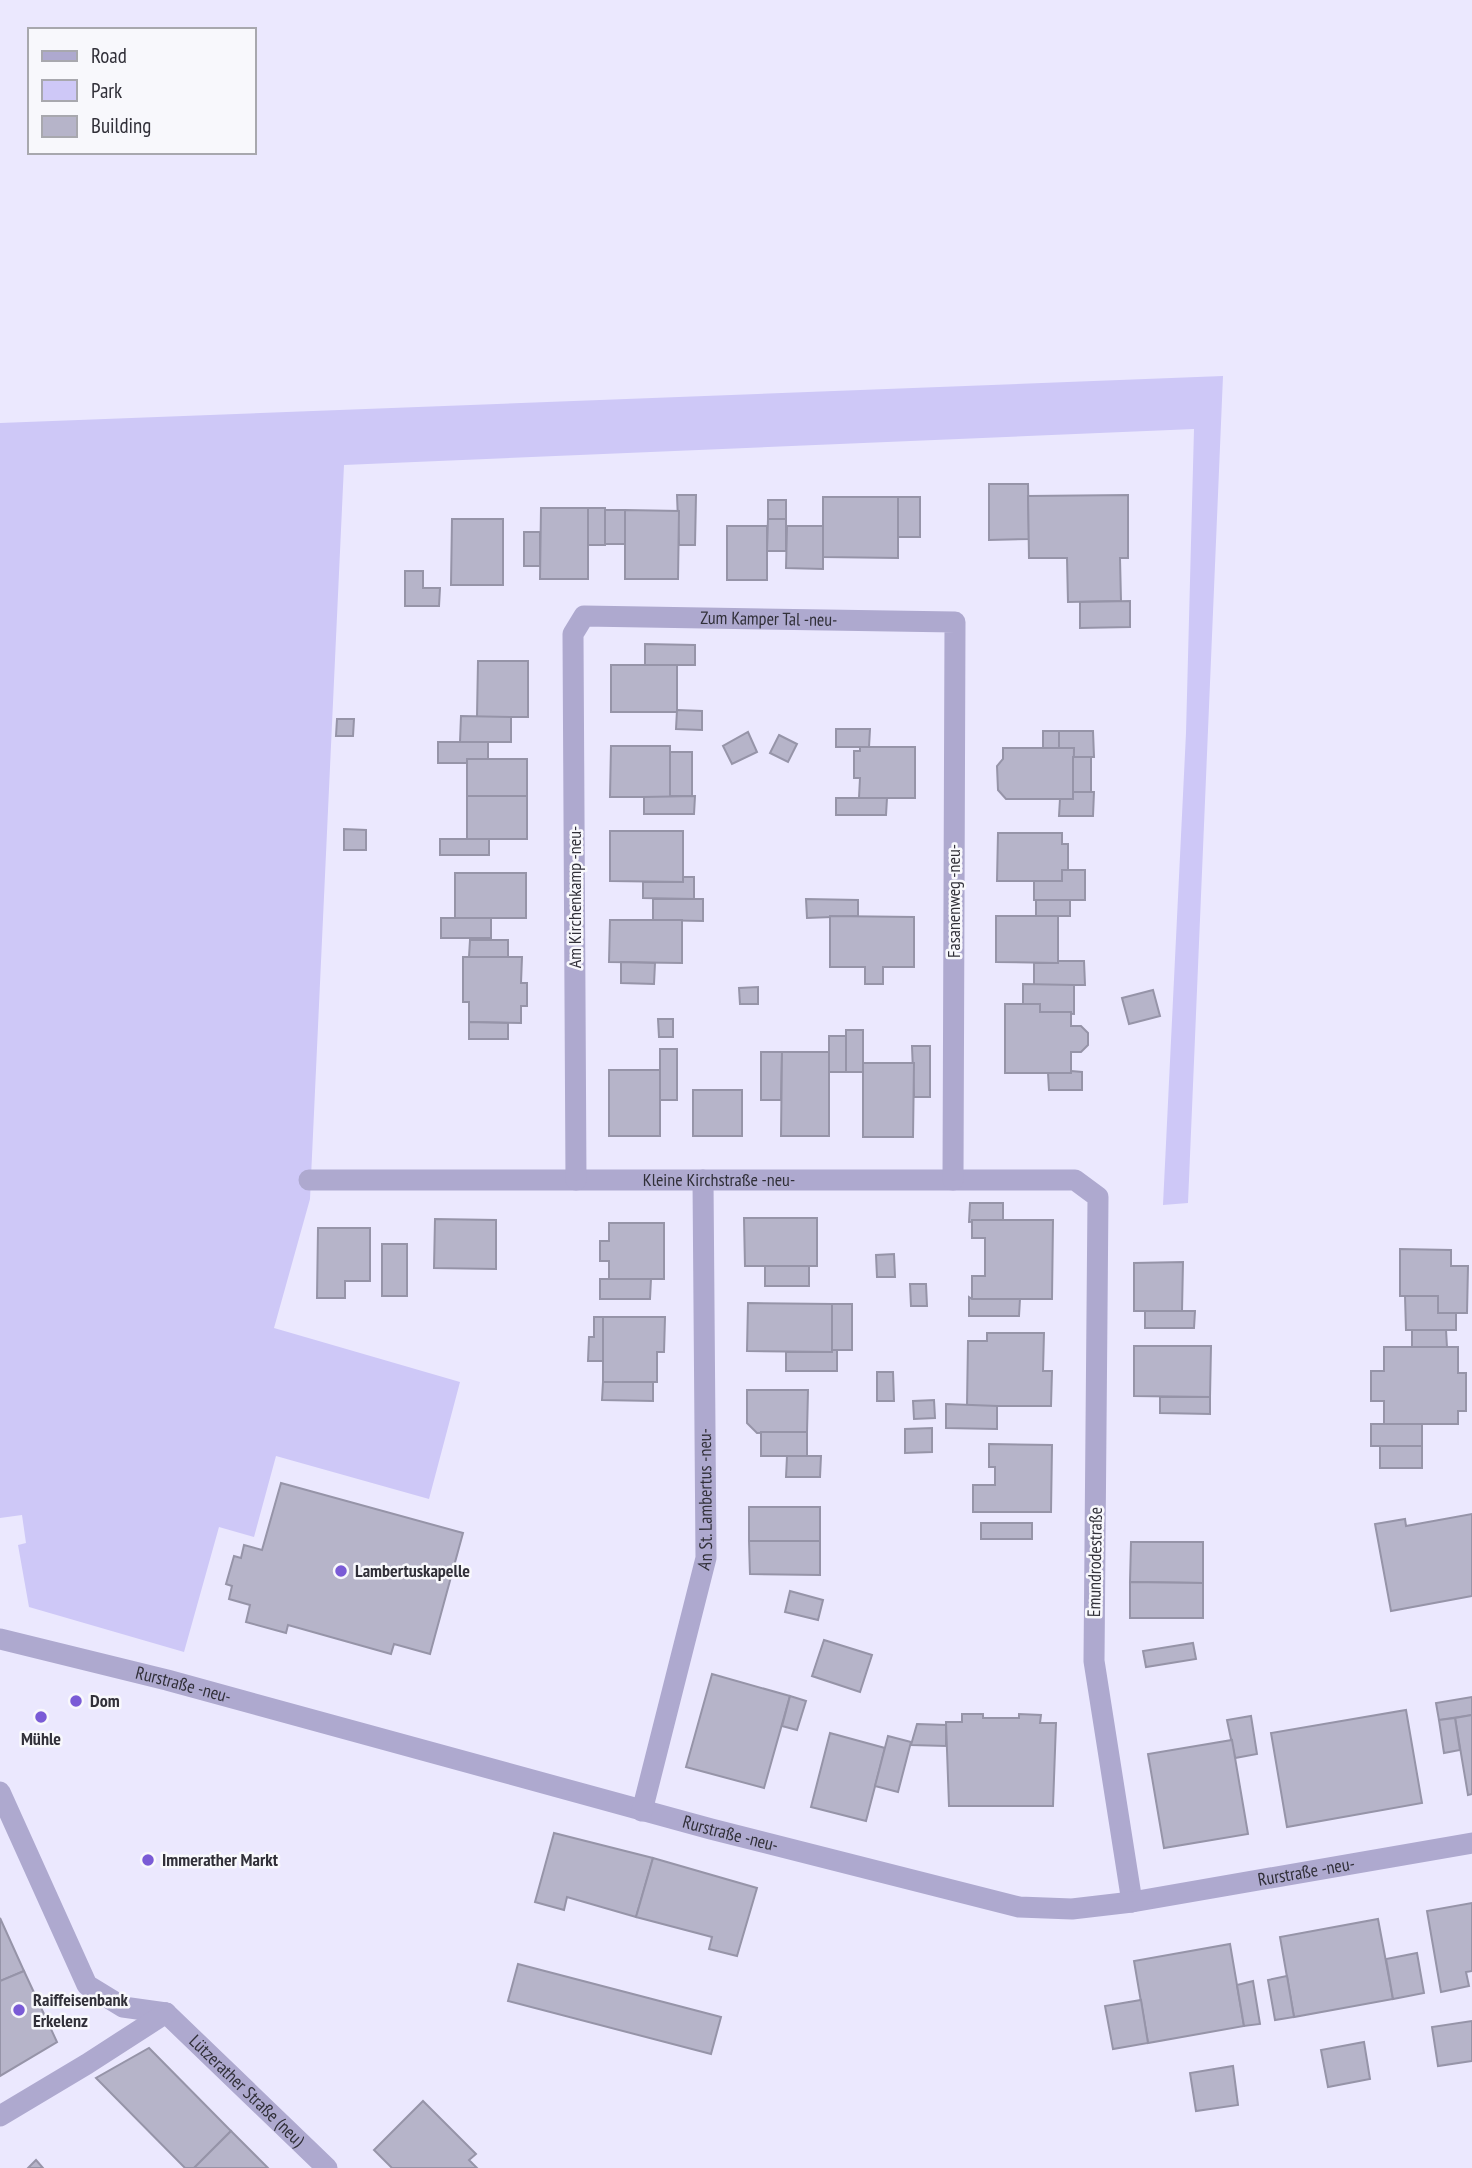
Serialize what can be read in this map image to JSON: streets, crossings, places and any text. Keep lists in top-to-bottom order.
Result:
{
  "streets": {
    "street": [
      "Zum Kamper Tal -neu-",
      "Am Kirchenkamp -neu-",
      "Fasanenweg -neu-",
      "Kleine Kirchstraße -neu-",
      "An St. Lambertus -neu-",
      "Emundrodestraße",
      "Rurstraße -neu-",
      "Lützerather Straße (neu)"
    ]
  },
  "crossings": [
    ["Zum Kamper Tal -neu-", "Am Kirchenkamp -neu-"],
    ["Zum Kamper Tal -neu-", "Fasanenweg -neu-"],
    ["Am Kirchenkamp -neu-", "Kleine Kirchstraße -neu-"],
    ["Fasanenweg -neu-", "Kleine Kirchstraße -neu-"],
    ["Kleine Kirchstraße -neu-", "An St. Lambertus -neu-"],
    ["Kleine Kirchstraße -neu-", "Emundrodestraße"],
    ["An St. Lambertus -neu-", "Rurstraße -neu-"],
    ["Emundrodestraße", "Rurstraße -neu-"]
  ],
  "places": [
    "Lambertuskapelle",
    "Dom",
    "Mühle",
    "Immerather Markt",
    "Raiffeisenbank Erkelenz"
  ],
  "legend": ["Road", "Park", "Building"]
}
